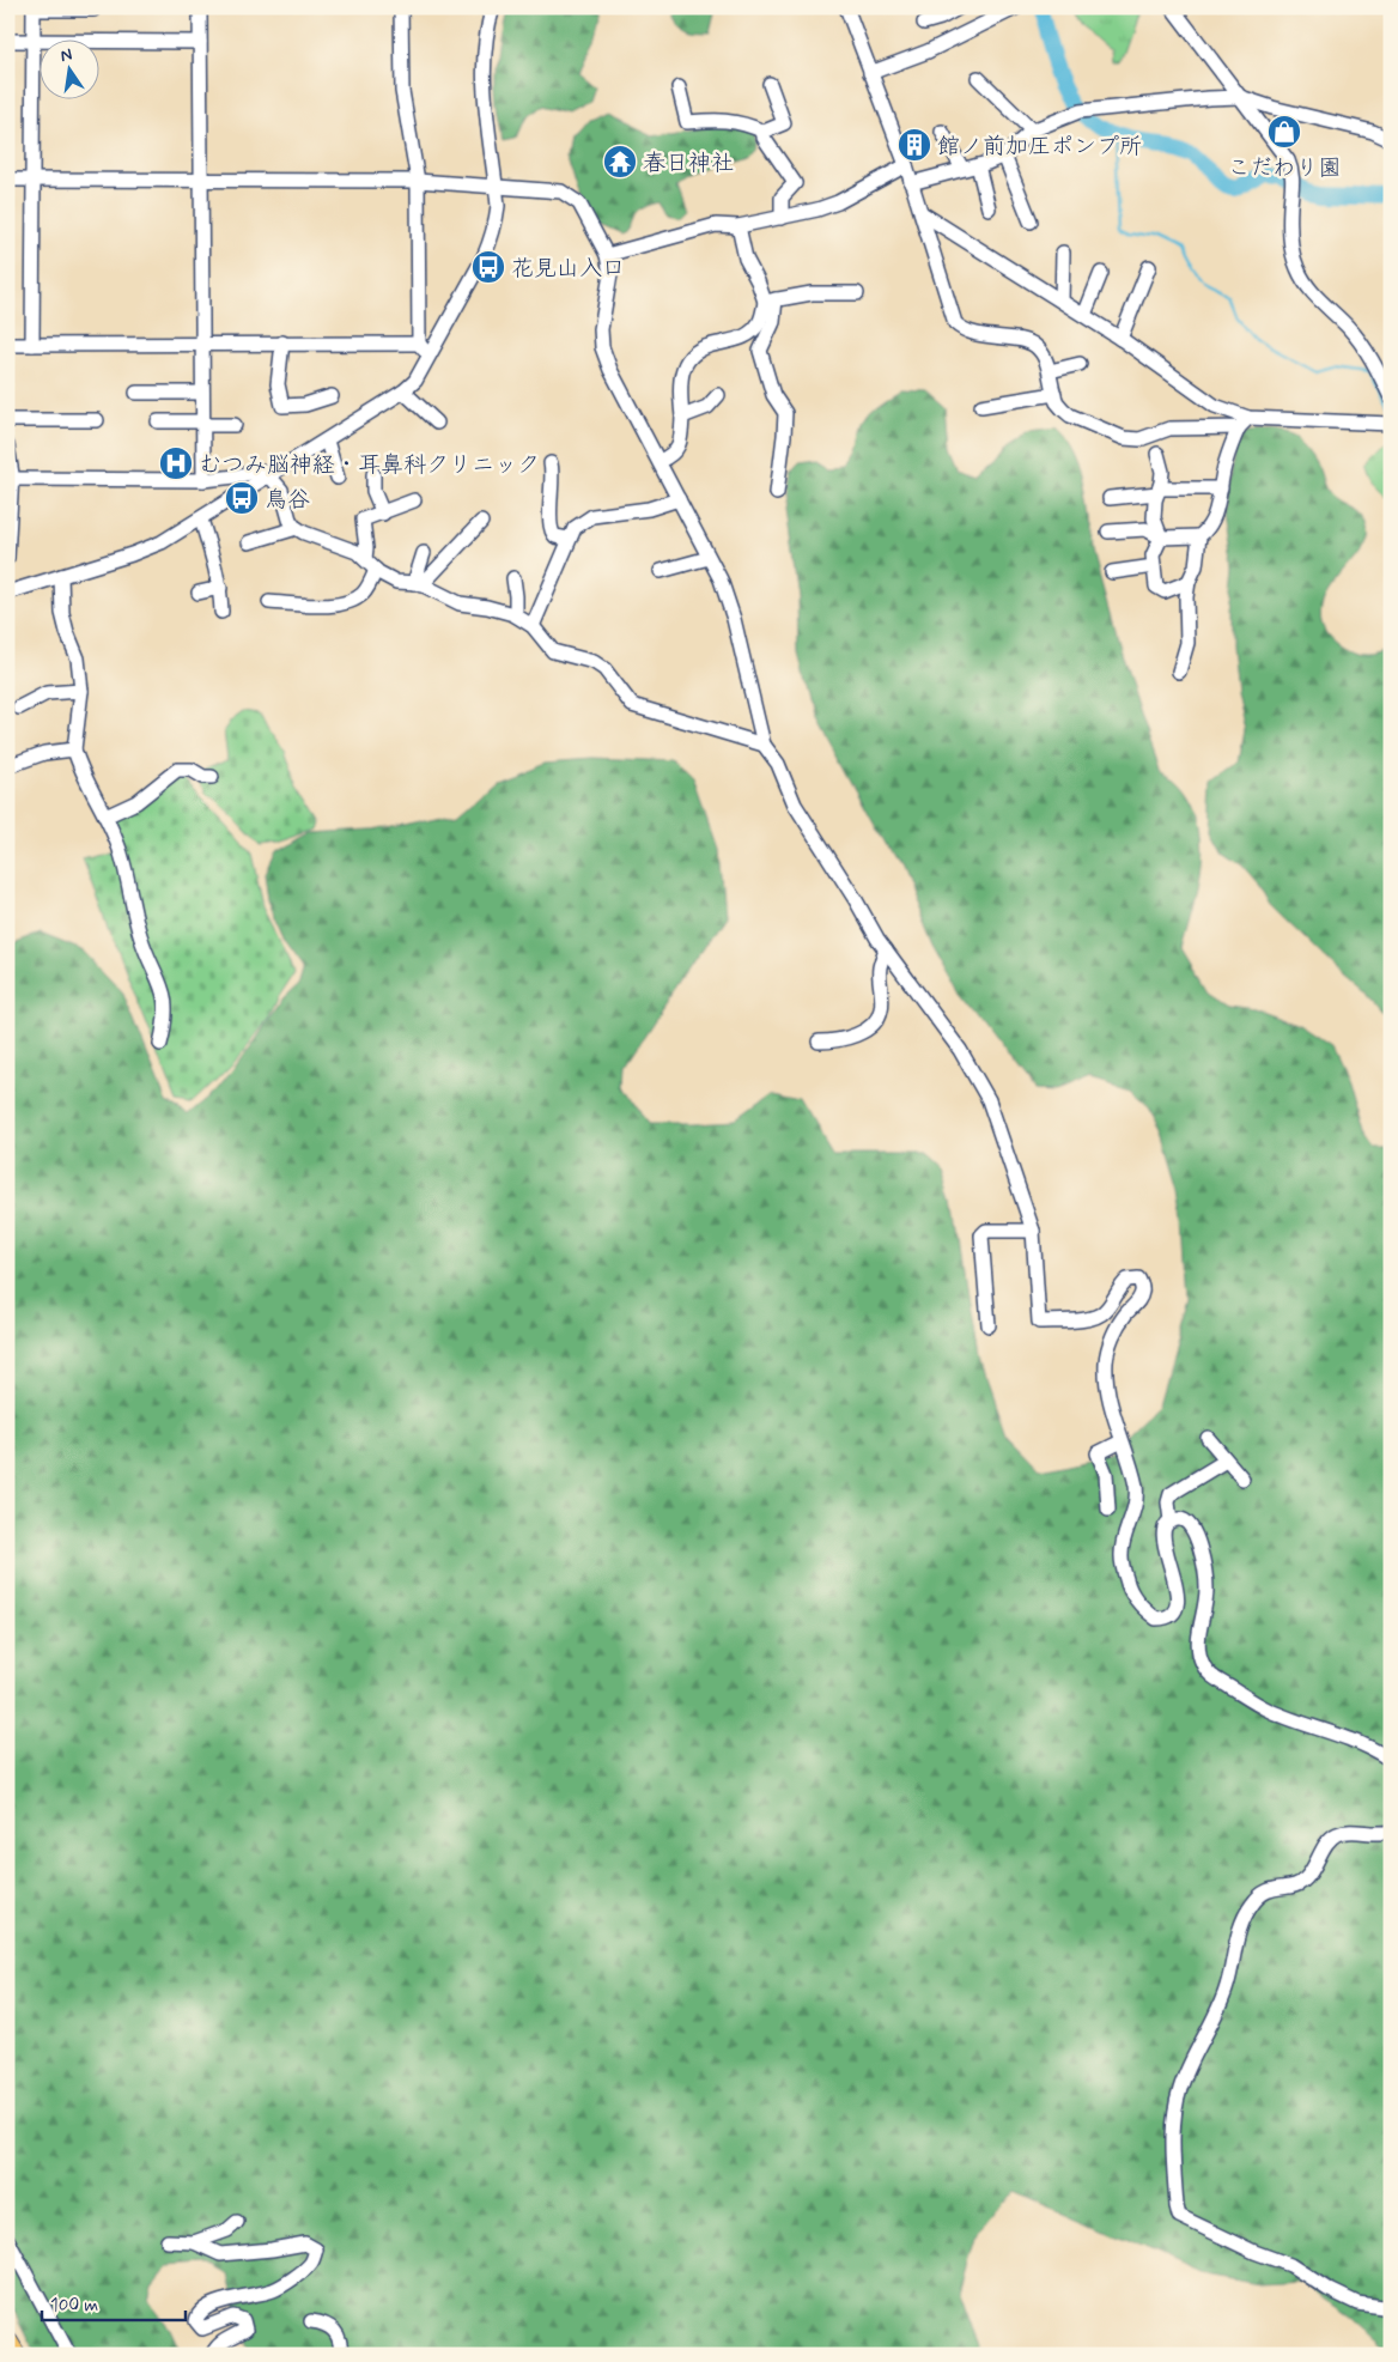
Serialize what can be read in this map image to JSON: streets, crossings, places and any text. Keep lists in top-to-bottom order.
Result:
{
  "places": {
    "shop": ["こだわり園"],
    "building": ["館ノ前加圧ポンプ所"],
    "temple": ["春日神社"],
    "bus stop": ["花見山入口", "鳥谷"],
    "hospital": ["むつみ脳神経・耳鼻科クリニック"]
  },
  "scale_bar": "100 m",
  "north": "top"
}
